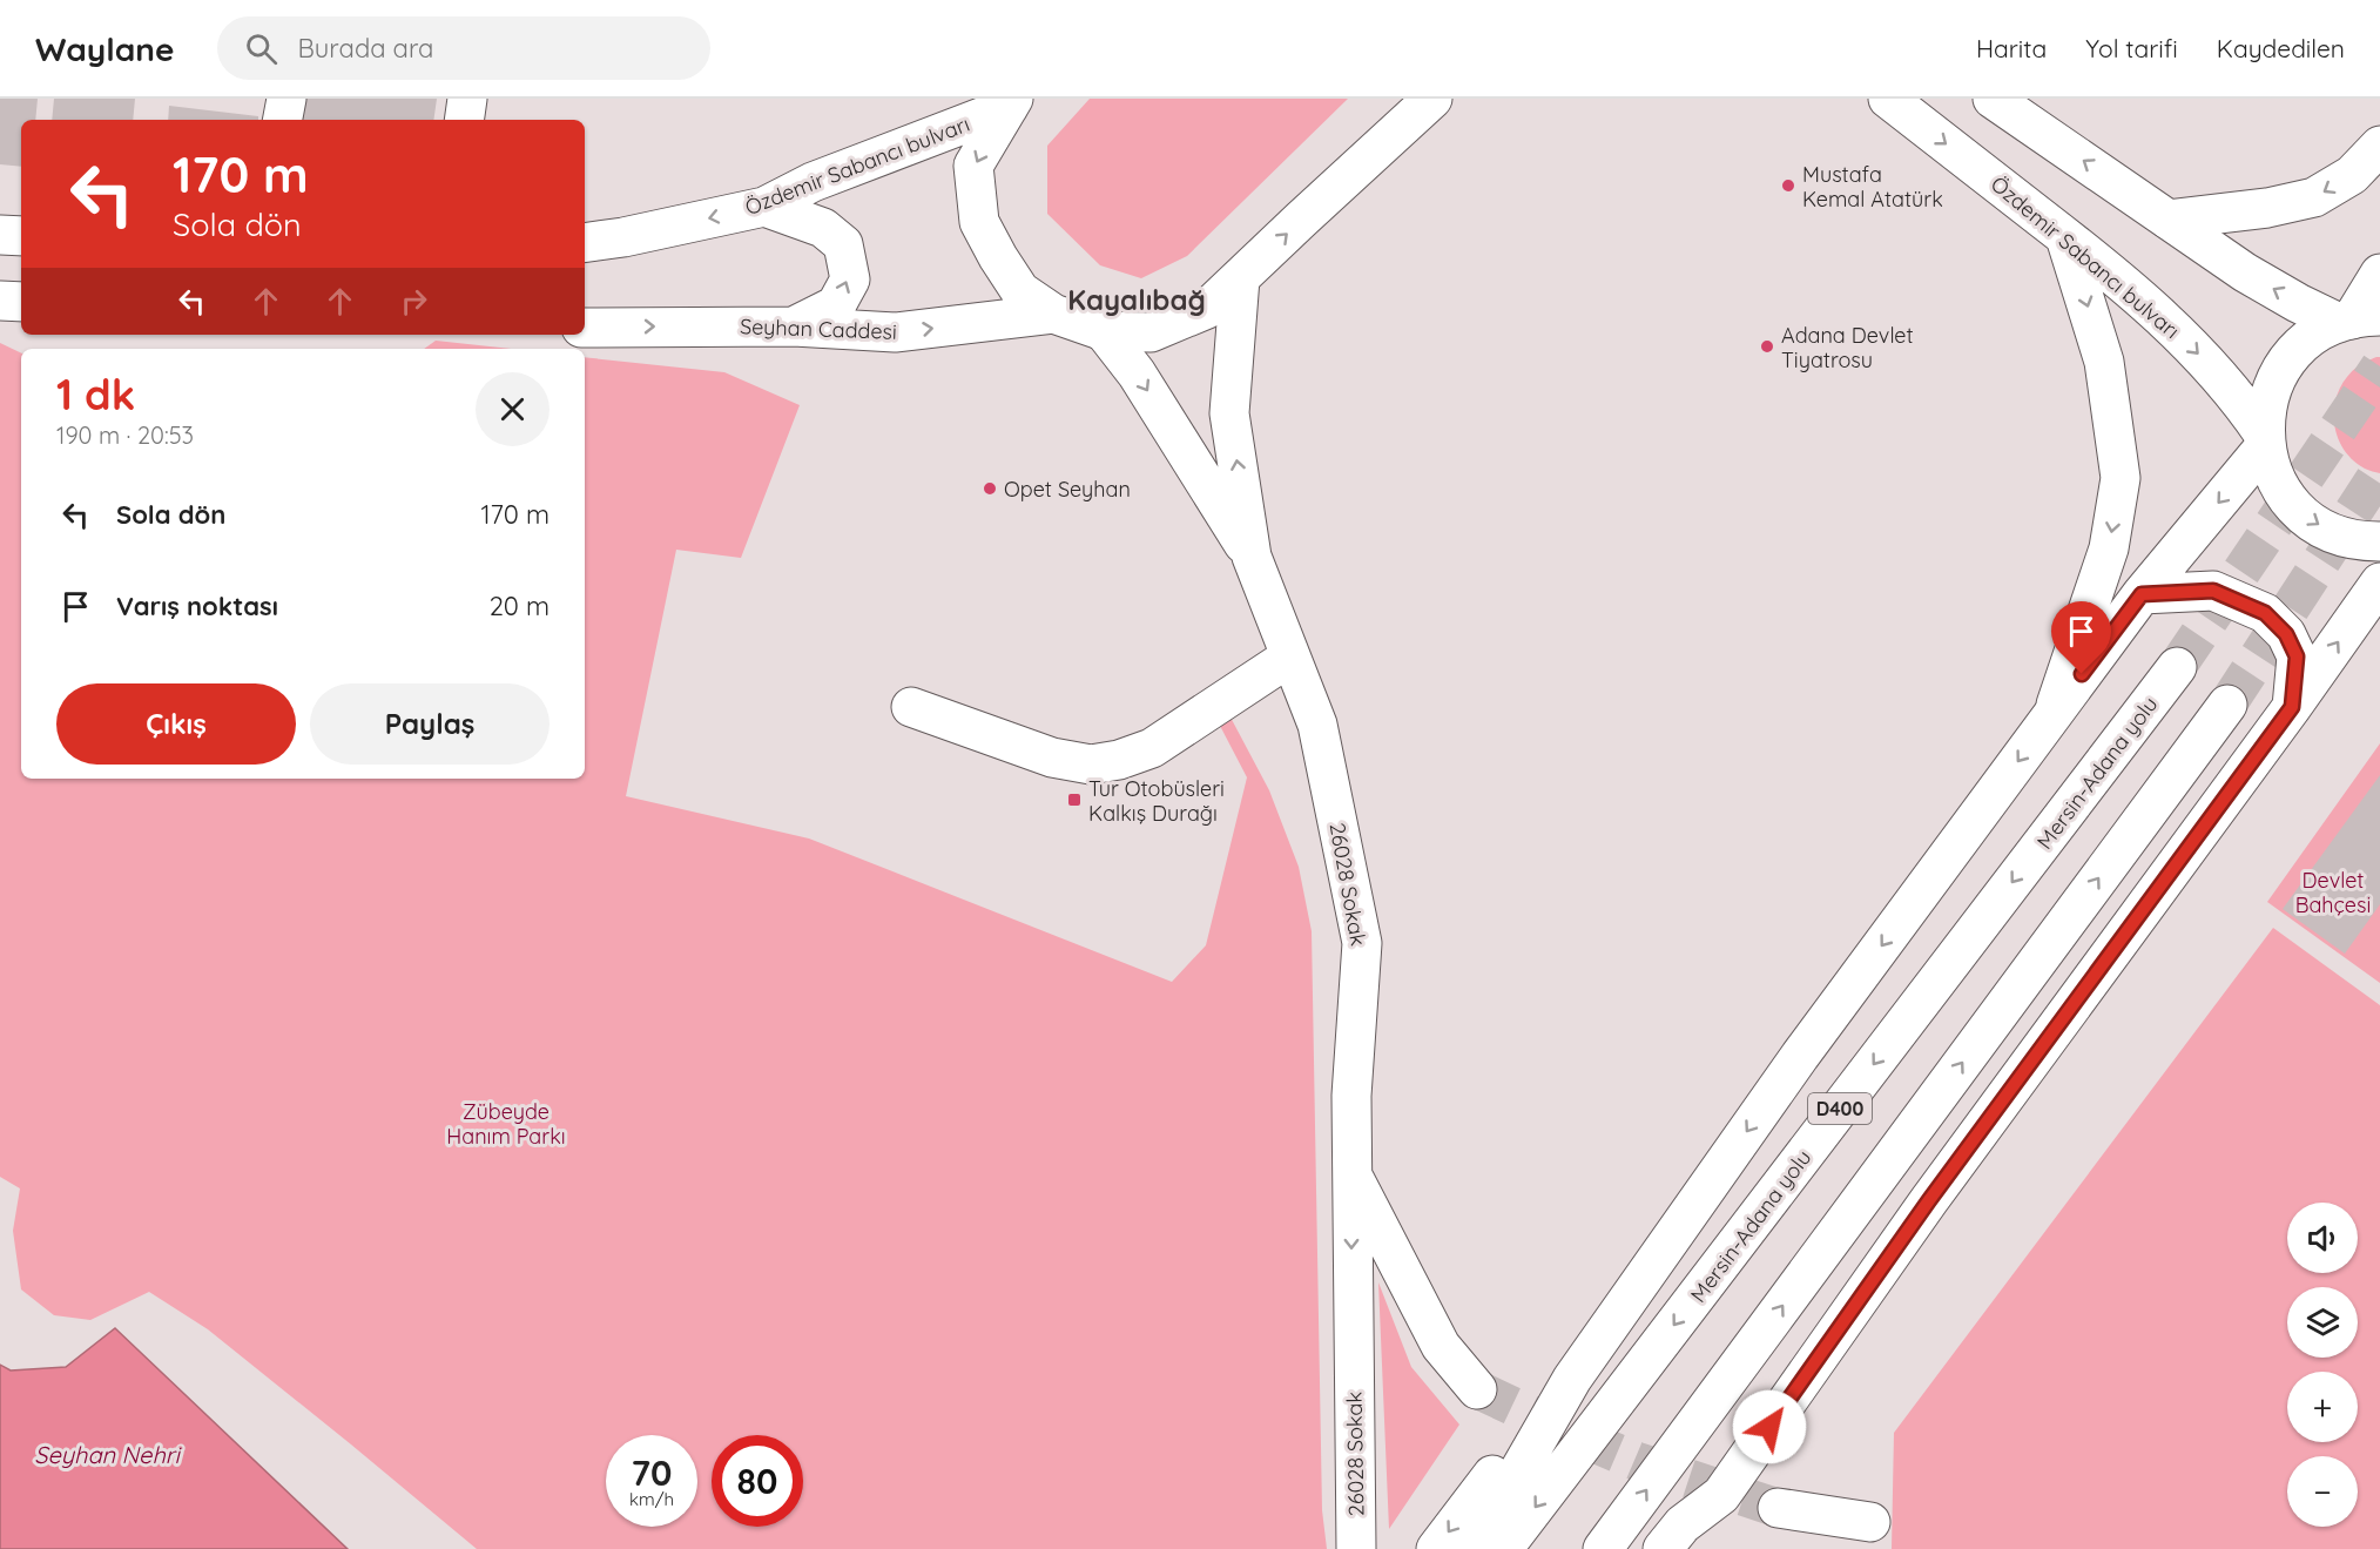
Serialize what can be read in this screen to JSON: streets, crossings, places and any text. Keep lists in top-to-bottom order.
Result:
{
  "streets": {
    "main road": [
      "Özdemir Sabancı bulvarı",
      "Seyhan Caddesi",
      "Mersin-Adana yolu",
      "26028 Sokak",
      "D400"
    ]
  },
  "one_way": ["Seyhan Caddesi"],
  "districts": ["Kayalıbağ"],
  "water": ["Seyhan Nehri"],
  "parks": ["Devlet Bahçesi", "Zübeyde Hanım Parkı"],
  "places": {
    "other": ["Mustafa Kemal Atatürk", "Adana Devlet Tiyatrosu", "Opet Seyhan"],
    "transit": ["Tur Otobüsleri Kalkış Durağı"]
  },
  "page": {
    "header": "Waylane",
    "search": "Burada ara",
    "nav": ["Harita", "Yol tarifi", "Kaydedilen"],
    "turn": ["170 m", "Sola dön"],
    "heading": ["1 dk", "190 m · 20:53"],
    "list": [
      {
        "name": "Sola dön",
        "value": "170 m"
      },
      {
        "name": "Varış noktası",
        "value": "20 m"
      }
    ],
    "buttons": ["Çıkış", "Paylaş"],
    "map_buttons": ["+", "−"],
    "speed": "70 km/h",
    "limit": "80"
  }
}
